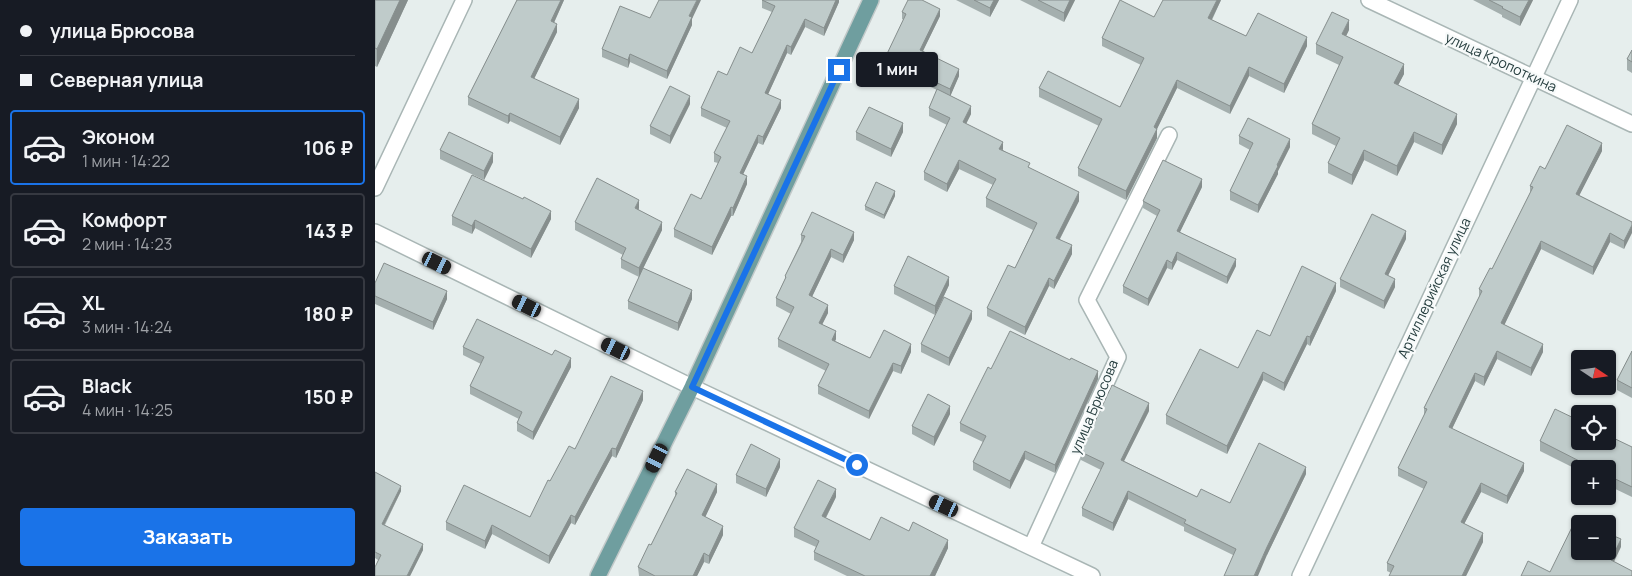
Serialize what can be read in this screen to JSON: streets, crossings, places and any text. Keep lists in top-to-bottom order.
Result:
{
  "streets": {
    "street": ["улица Кропоткина", "Артиллерийская улица", "улица Брюсова"]
  },
  "crossings": [
    ["улица Кропоткина", "Артиллерийская улица"]
  ],
  "north": "right",
  "page": {
    "banner": ["улица Брюсова", "Северная улица"],
    "bubble": "1 мин",
    "list": [
      {
        "name": "Эконом",
        "note": "1 мин · 14:22",
        "value": "106 ₽"
      },
      {
        "name": "Комфорт",
        "note": "2 мин · 14:23",
        "value": "143 ₽"
      },
      {
        "name": "XL",
        "note": "3 мин · 14:24",
        "value": "180 ₽"
      },
      {
        "name": "Black",
        "note": "4 мин · 14:25",
        "value": "150 ₽"
      }
    ],
    "map_buttons": ["+", "−"],
    "buttons": "Заказать"
  }
}
